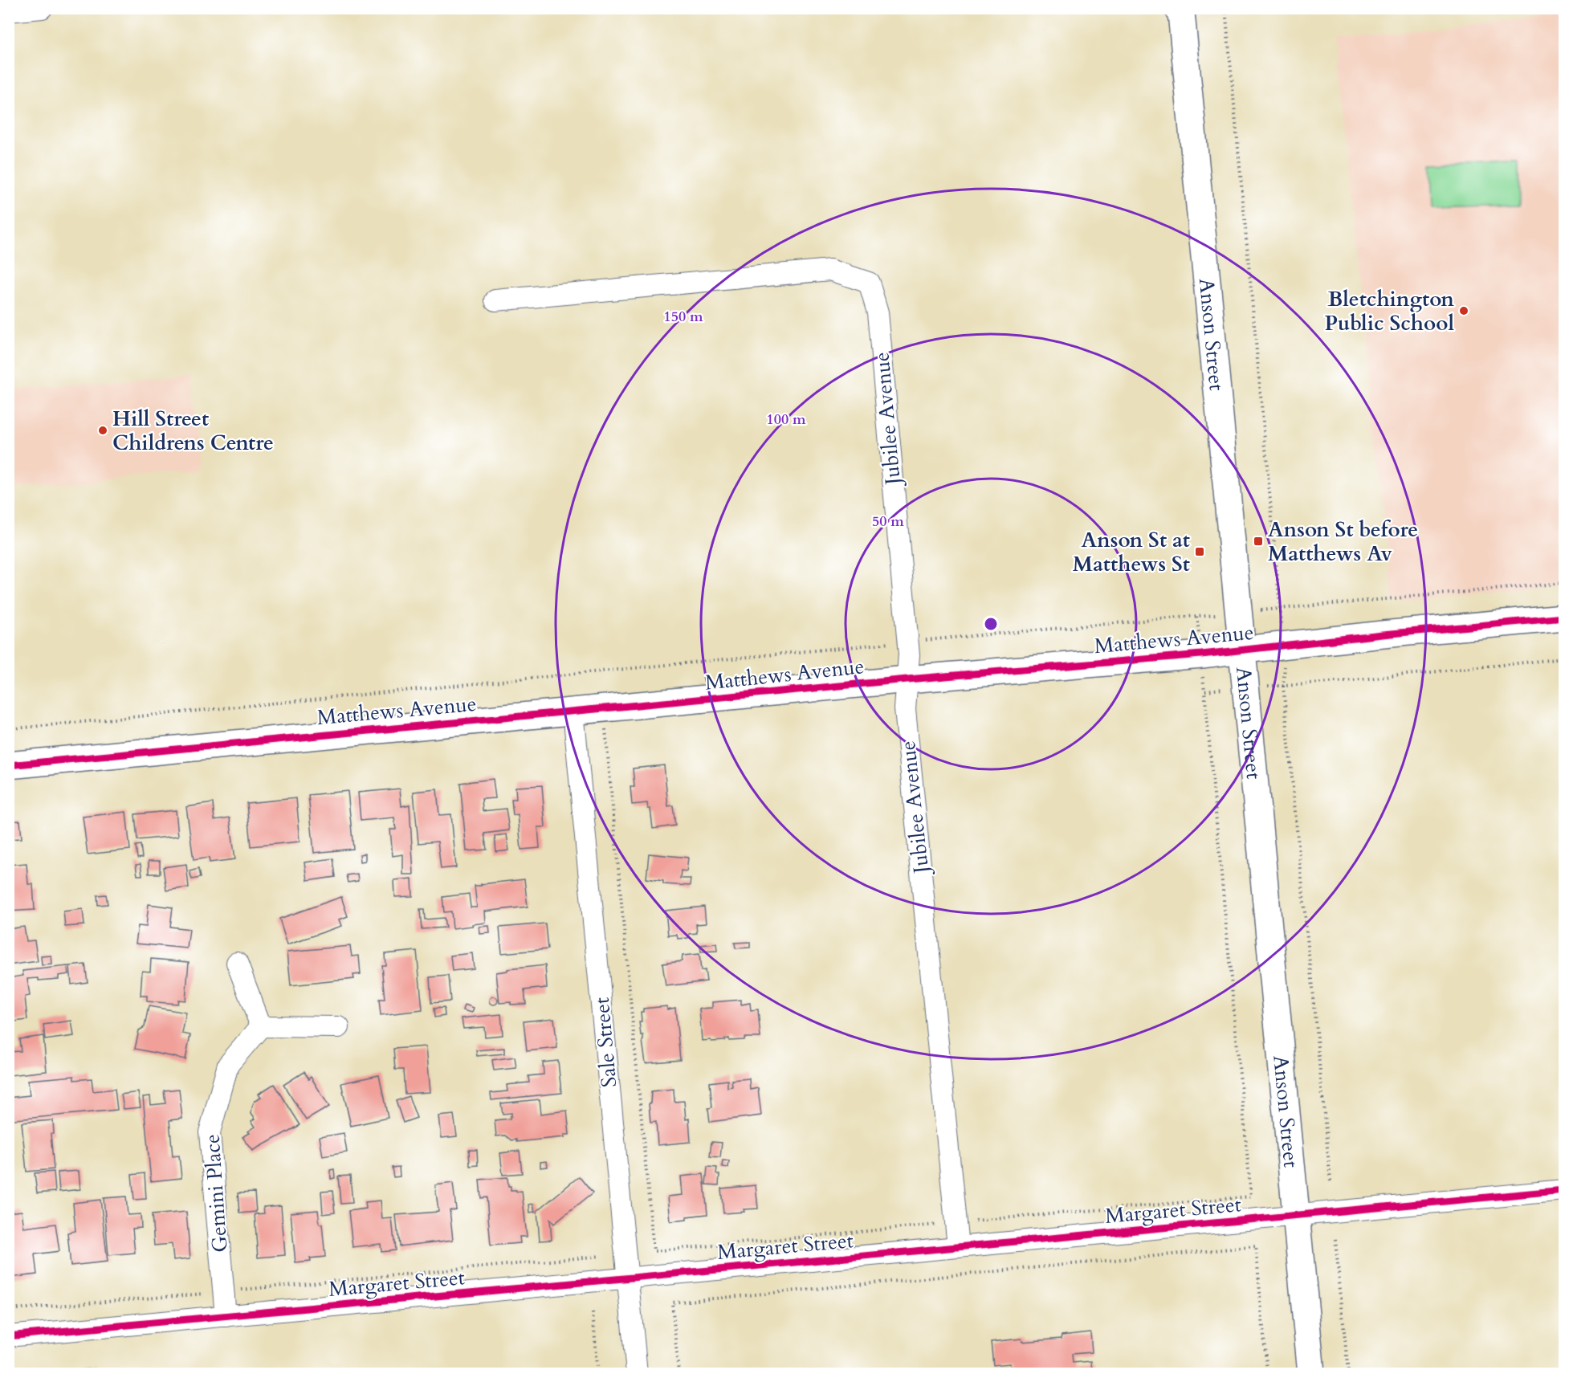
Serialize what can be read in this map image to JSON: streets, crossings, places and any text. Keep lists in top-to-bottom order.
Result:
{
  "streets": {
    "street": [
      "Anson Street",
      "Jubilee Avenue",
      "Matthews Avenue",
      "Sale Street",
      "Gemini Place",
      "Margaret Street"
    ]
  },
  "crossings": [
    ["Anson Street", "Matthews Avenue"],
    ["Anson Street", "Margaret Street"],
    ["Jubilee Avenue", "Matthews Avenue"],
    ["Jubilee Avenue", "Margaret Street"],
    ["Matthews Avenue", "Sale Street"],
    ["Sale Street", "Margaret Street"],
    ["Gemini Place", "Margaret Street"]
  ],
  "places": {
    "other": ["Bletchington Public School", "Hill Street Childrens Centre"],
    "transit": ["Anson St before Matthews Av", "Anson St at Matthews St"]
  },
  "rings": ["150 m", "100 m", "50 m"]
}
